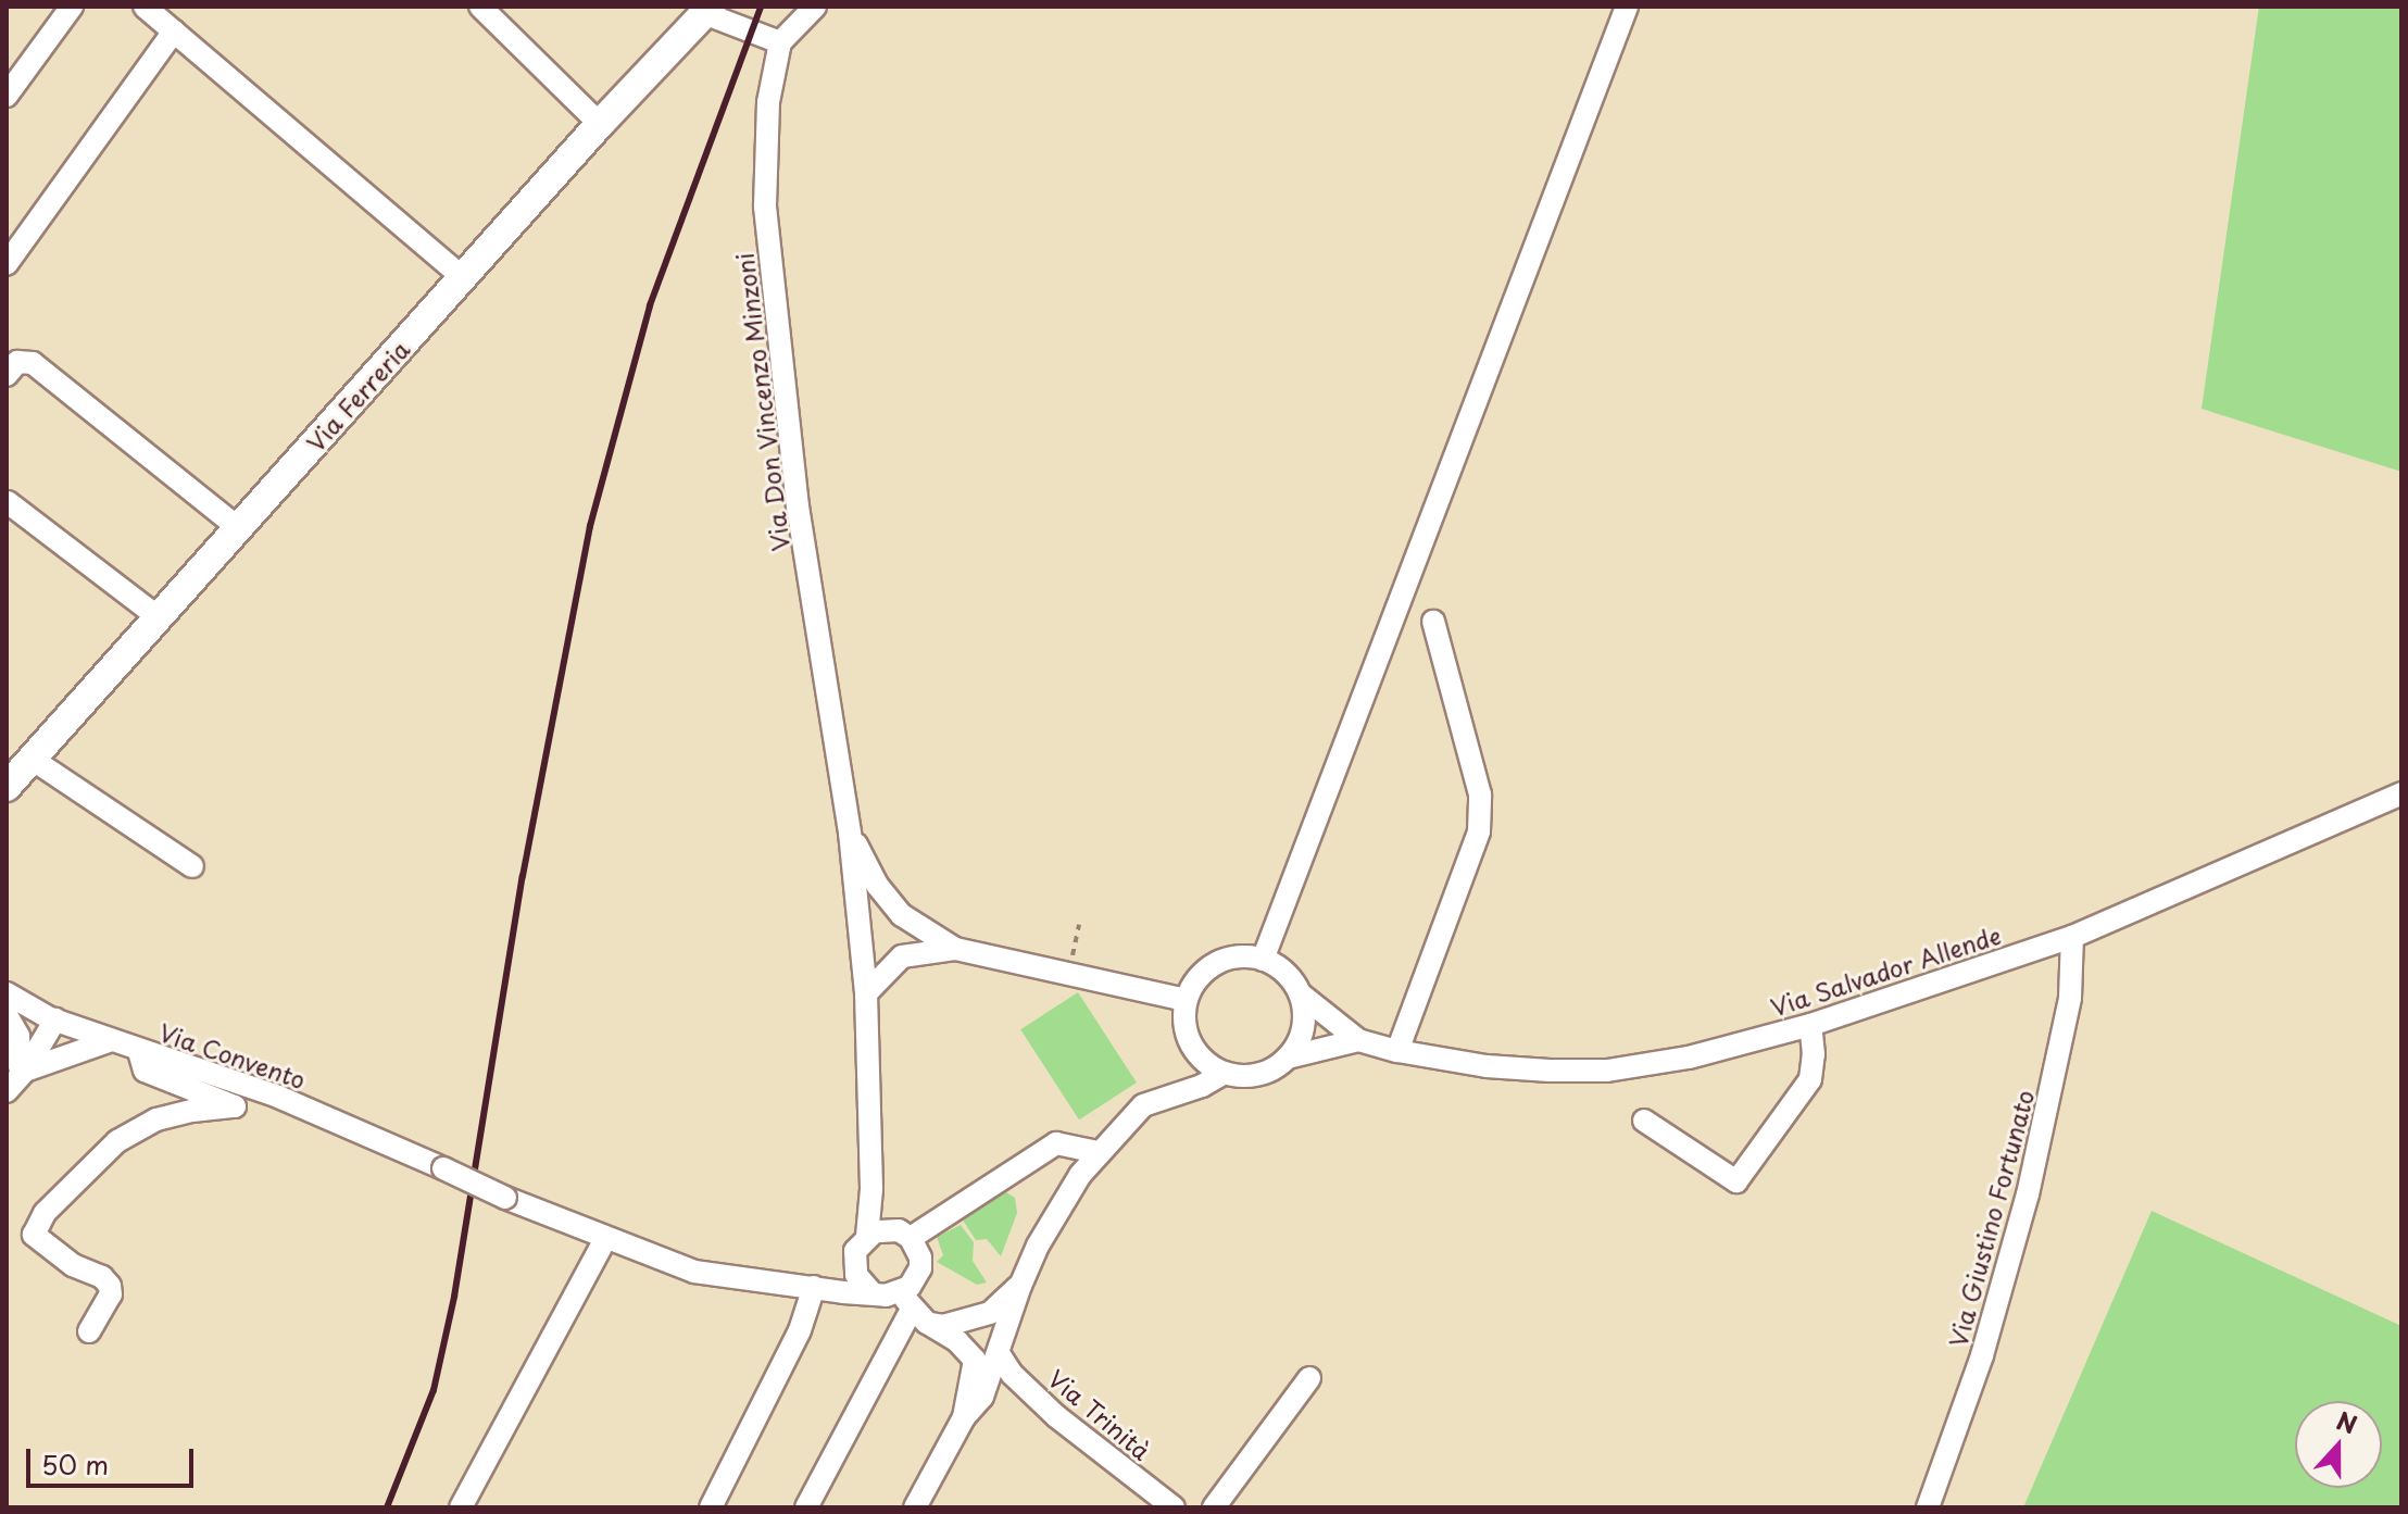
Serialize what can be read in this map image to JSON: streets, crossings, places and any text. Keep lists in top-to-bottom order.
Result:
{
  "streets": {
    "main road": ["Via Ferreria"],
    "street": [
      "Via Don Vincenzo Minzoni",
      "Via Salvador Allende",
      "Via Convento",
      "Via Giustino Fortunato",
      "Via Trinità"
    ]
  },
  "crossings": [
    ["Via Salvador Allende", "Via Giustino Fortunato"]
  ],
  "scale_bar": "50 m",
  "north": "top"
}
